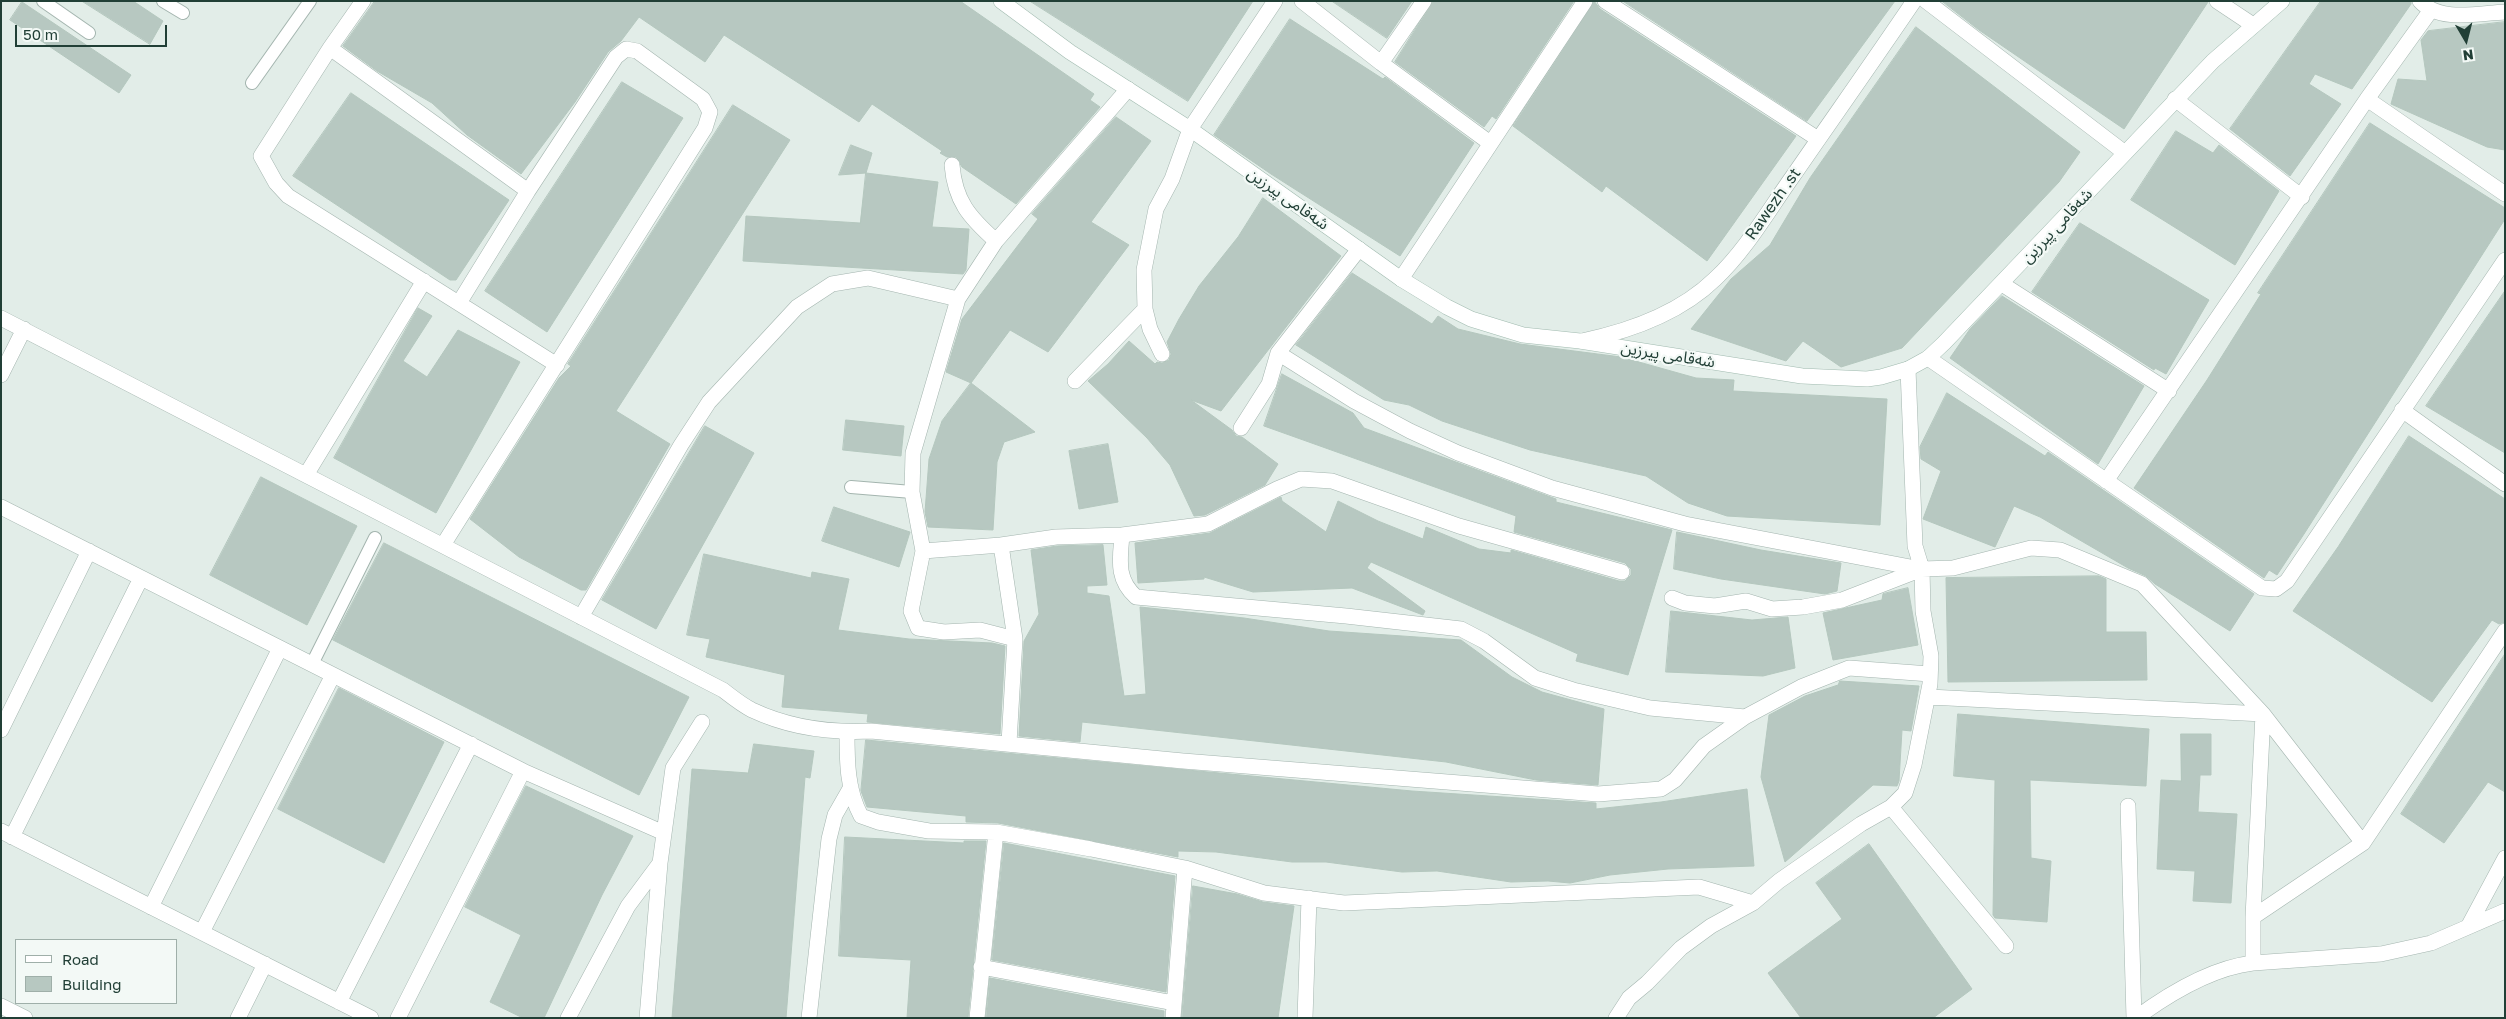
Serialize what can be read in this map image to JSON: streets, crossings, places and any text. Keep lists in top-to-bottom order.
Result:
{
  "streets": {
    "street": ["شەقامی پیرزین", "Rawezh .st"]
  },
  "crossings": [
    ["شەقامی پیرزین", "Rawezh .st"]
  ],
  "legend": ["Road", "Building"],
  "scale_bar": "50 m",
  "north": "bottom"
}
